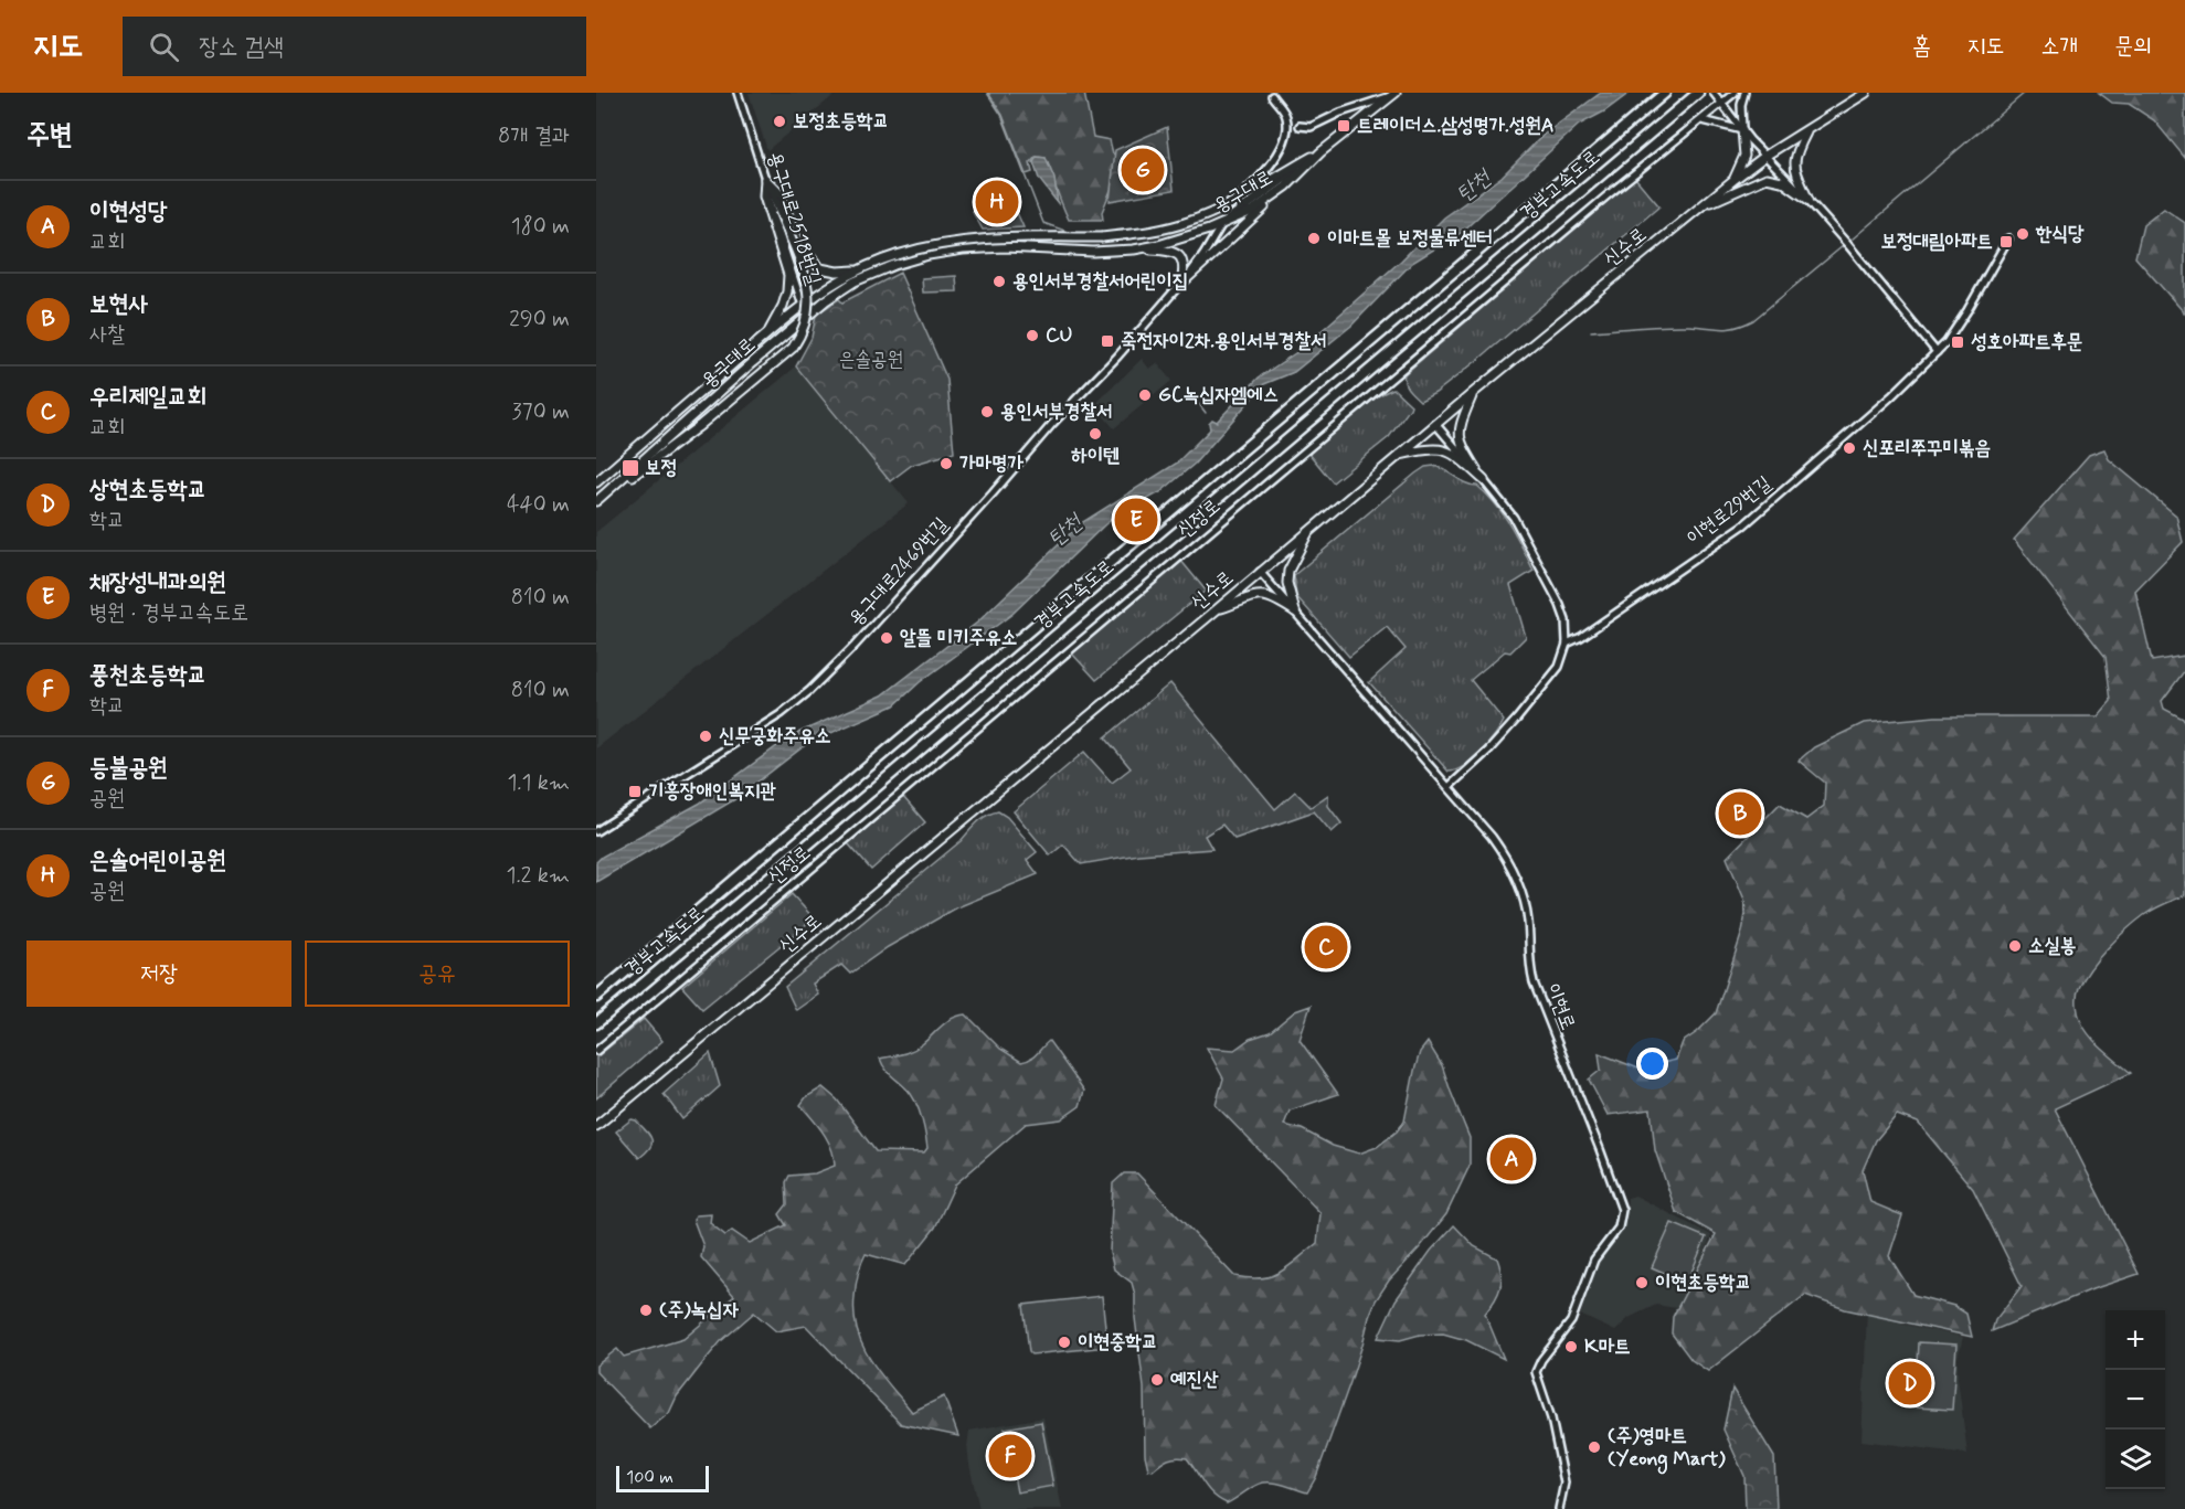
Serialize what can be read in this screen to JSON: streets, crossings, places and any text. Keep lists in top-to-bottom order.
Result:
{
  "streets": {
    "highway": ["경부고속도로"],
    "main road": ["용구대로", "신수로"],
    "street": [
      "용구대로2518번길",
      "이현로29번길",
      "신정로",
      "용구대로2469번길",
      "이현로"
    ]
  },
  "crossings": [
    ["용구대로", "용구대로2518번길"],
    ["용구대로", "용구대로2469번길"],
    ["신수로", "이현로"]
  ],
  "water": ["탄천"],
  "parks": ["은솔공원"],
  "places": {
    "other": [
      "보정초등학교",
      "한식당",
      "이마트몰 보정물류센터",
      "용인서부경찰서어린이집",
      "CU",
      "GC녹십자엠에스",
      "용인서부경찰서",
      "하이텐",
      "신포리쭈꾸미볶음",
      "가마명가",
      "알뜰 미키주유소",
      "신무궁화주유소",
      "소실봉",
      "이현초등학교",
      "(주)녹십자",
      "이현중학교",
      "K마트",
      "예진산",
      "(주)영마트 (Yeong Mart)"
    ],
    "transit": [
      "트레이더스.삼성명가.성원A",
      "보정대림아파트",
      "죽전자이2차.용인서부경찰서",
      "성호아파트후문",
      "보정",
      "기흥장애인복지관"
    ]
  },
  "scale_bar": "100 m",
  "page": {
    "header": "지도",
    "search": "장소 검색",
    "nav": [
      "홈",
      "지도",
      "소개",
      "문의"
    ],
    "heading": ["주변", "8개 결과"],
    "pins": [
      "G",
      "H",
      "E",
      "B",
      "C",
      "A",
      "D",
      "F"
    ],
    "list": [
      {
        "mark": "A",
        "name": "이현성당",
        "note": "교회",
        "value": "180 m"
      },
      {
        "mark": "B",
        "name": "보현사",
        "note": "사찰",
        "value": "290 m"
      },
      {
        "mark": "C",
        "name": "우리제일교회",
        "note": "교회",
        "value": "370 m"
      },
      {
        "mark": "D",
        "name": "상현초등학교",
        "note": "학교",
        "value": "440 m"
      },
      {
        "mark": "E",
        "name": "채장성내과의원",
        "note": "병원 · 경부고속도로",
        "value": "810 m"
      },
      {
        "mark": "F",
        "name": "풍천초등학교",
        "note": "학교",
        "value": "810 m"
      },
      {
        "mark": "G",
        "name": "등불공원",
        "note": "공원",
        "value": "1.1 km"
      },
      {
        "mark": "H",
        "name": "은솔어린이공원",
        "note": "공원",
        "value": "1.2 km"
      }
    ],
    "buttons": ["저장", "공유"],
    "map_buttons": ["+", "−"],
    "scale": "100 m"
  }
}
